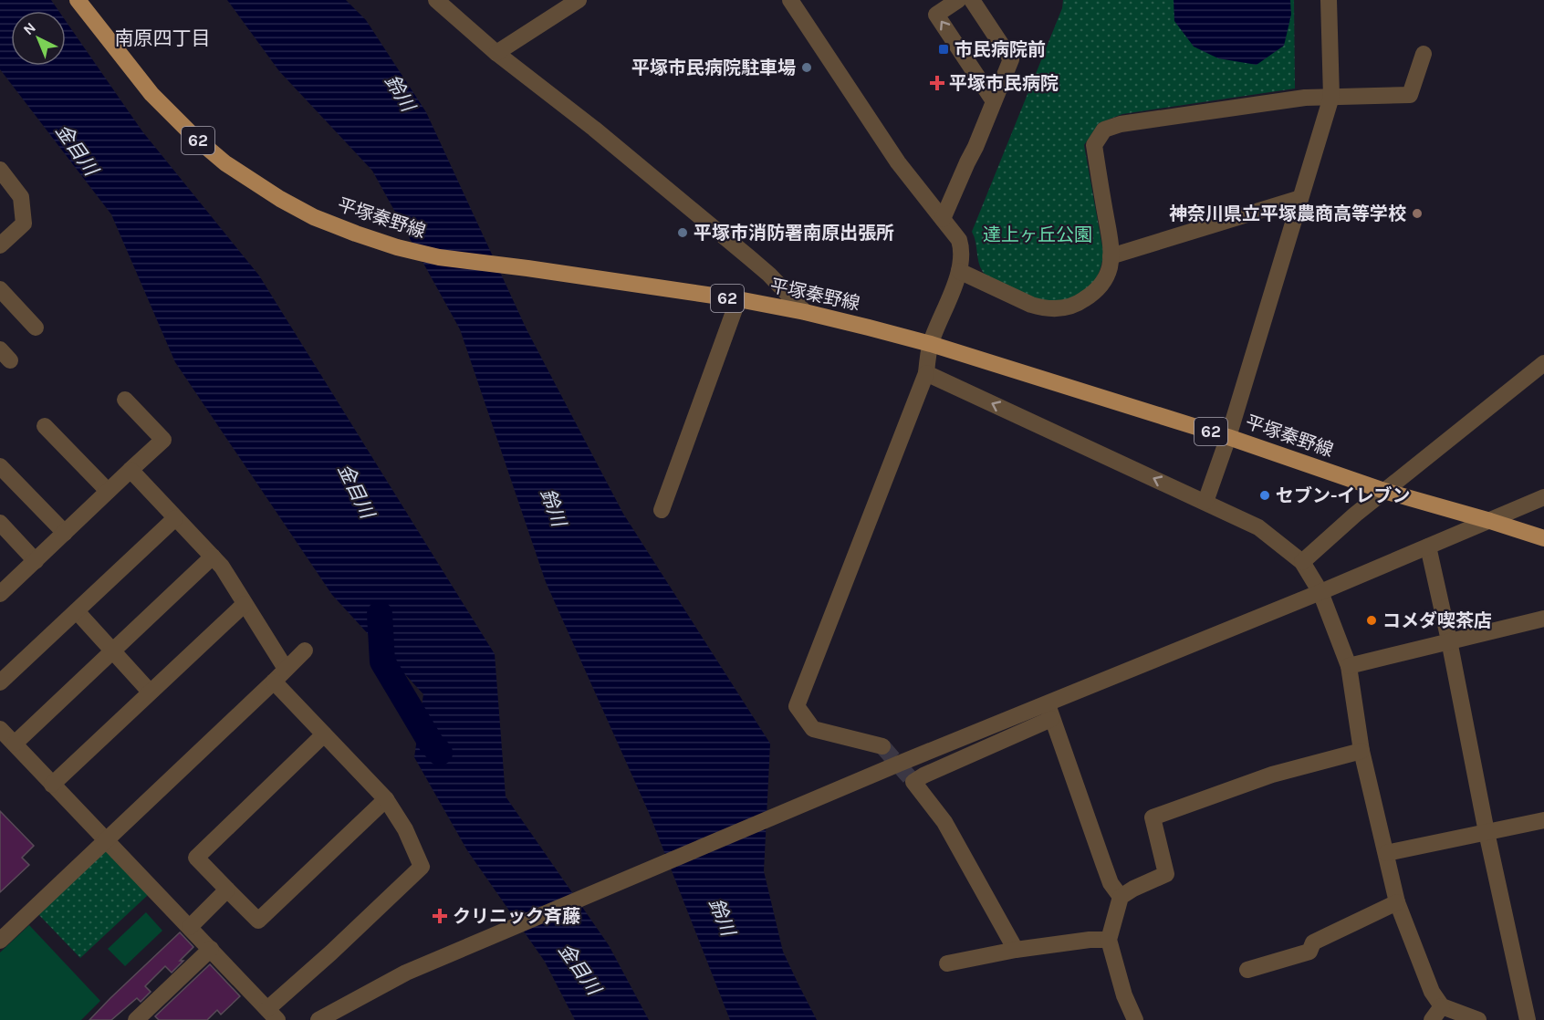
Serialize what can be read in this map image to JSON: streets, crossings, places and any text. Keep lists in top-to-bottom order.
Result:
{
  "streets": {
    "main road": ["62", "平塚秦野線"]
  },
  "districts": ["南原四丁目"],
  "water": ["鈴川", "金目川"],
  "parks": ["達上ヶ丘公園"],
  "places": {
    "transit": ["市民病院前"],
    "other": [
      "平塚市民病院駐車場",
      "神奈川県立平塚農商高等学校",
      "平塚市消防署南原出張所",
      "セブン-イレブン",
      "コメダ喫茶店"
    ],
    "health": ["平塚市民病院", "クリニック斉藤"]
  },
  "north": "top left"
}
